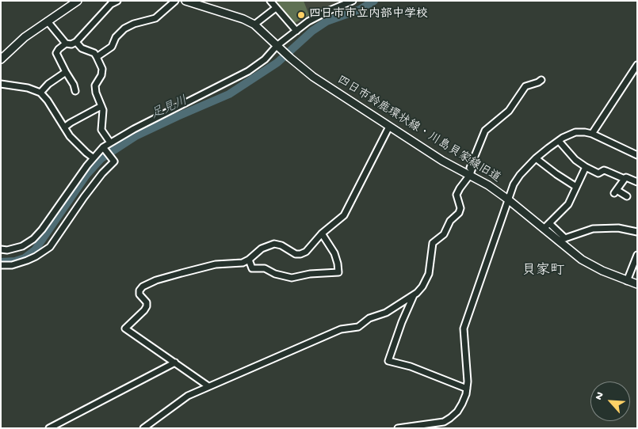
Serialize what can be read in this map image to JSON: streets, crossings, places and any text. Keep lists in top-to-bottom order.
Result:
{
  "streets": {
    "street": ["四日市鈴鹿環状線・川島貝家線旧道"]
  },
  "districts": ["貝家町"],
  "water": ["足見川"],
  "places": ["四日市市立内部中学校"],
  "north": "top left"
}
